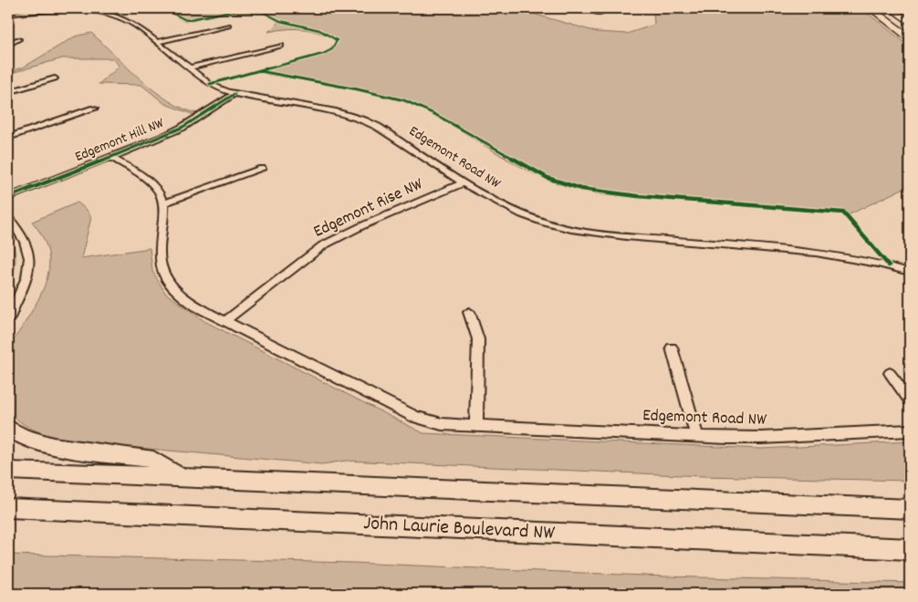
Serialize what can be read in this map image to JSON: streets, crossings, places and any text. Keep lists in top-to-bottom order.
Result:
{
  "streets": {
    "main road": ["John Laurie Boulevard NW"],
    "street": ["Edgemont Hill NW", "Edgemont Road NW", "Edgemont Rise NW"]
  },
  "crossings": [
    ["Edgemont Hill NW", "Edgemont Road NW"],
    ["Edgemont Road NW", "Edgemont Rise NW"]
  ]
}
